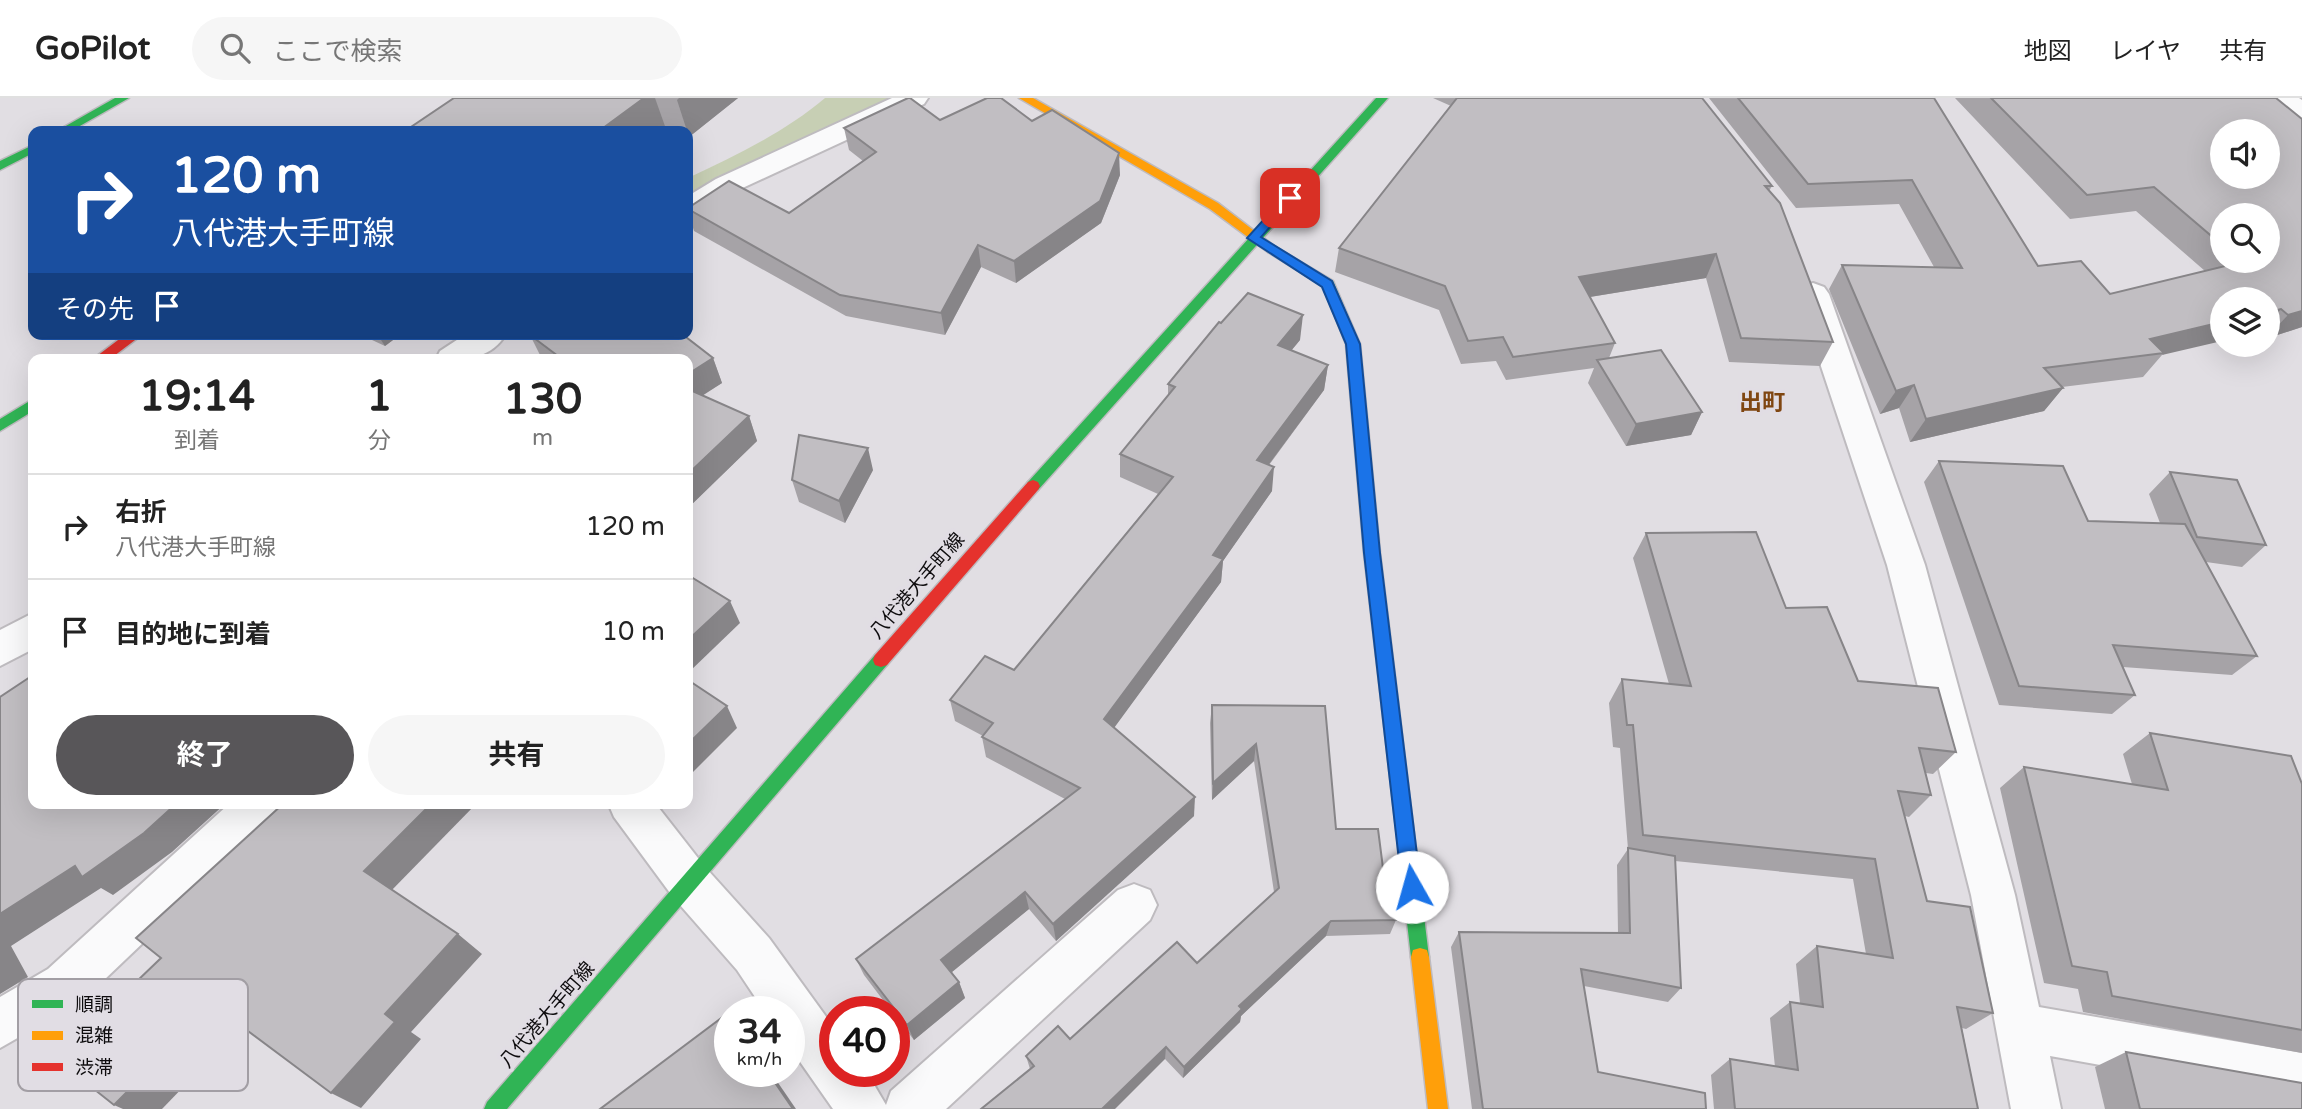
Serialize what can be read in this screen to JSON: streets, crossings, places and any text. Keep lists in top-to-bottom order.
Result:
{
  "streets": {
    "street": ["八代港大手町線"]
  },
  "districts": ["出町"],
  "legend": ["順調", "混雑", "渋滞"],
  "page": {
    "header": "GoPilot",
    "search": "ここで検索",
    "nav": ["地図", "レイヤ", "共有"],
    "turn": ["120 m", "八代港大手町線"],
    "then": "その先",
    "eta": [
      "19:14",
      "到着",
      "1",
      "分",
      "130",
      "m"
    ],
    "list": [
      {
        "name": "右折",
        "note": "八代港大手町線",
        "value": "120 m"
      },
      {
        "name": "目的地に到着",
        "value": "10 m"
      }
    ],
    "buttons": ["終了", "共有"],
    "speed": "34 km/h",
    "limit": "40"
  }
}
